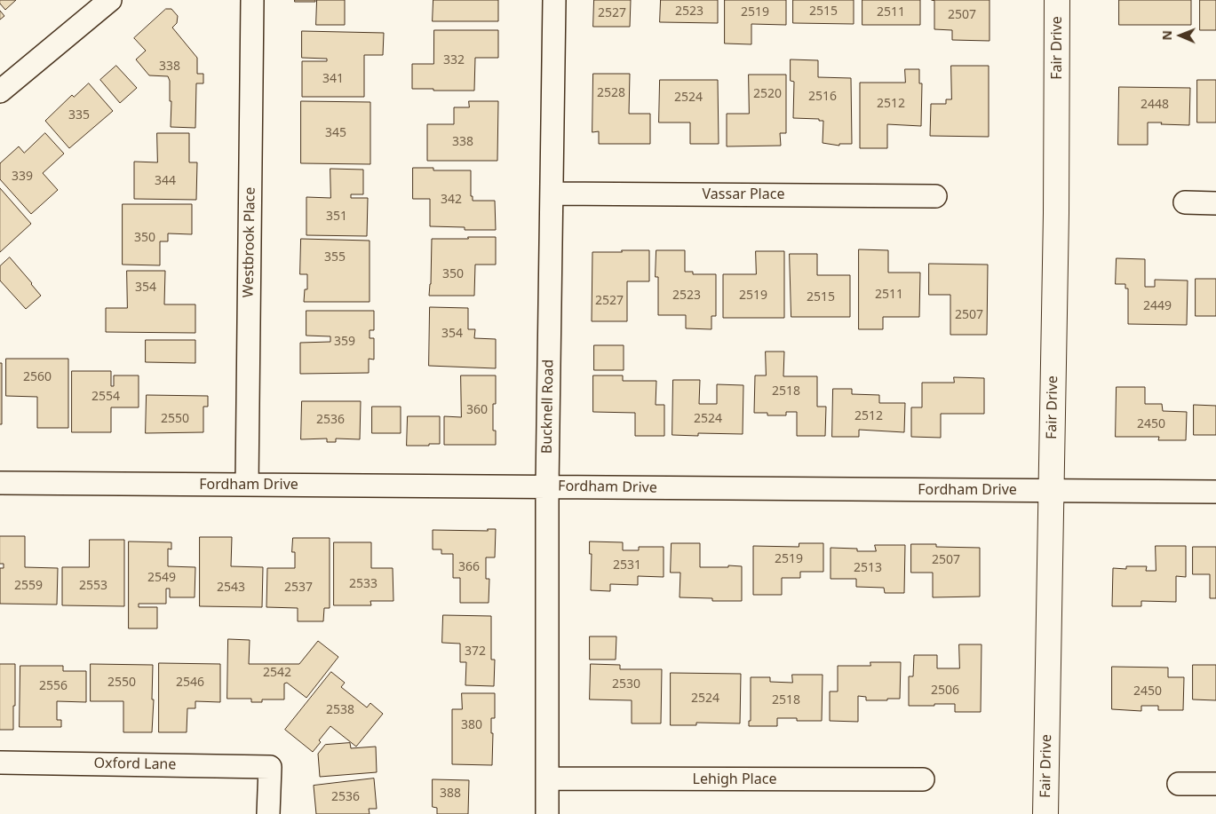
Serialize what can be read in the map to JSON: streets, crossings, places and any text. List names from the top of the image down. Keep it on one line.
{"streets":{"main road":["Fair Drive"],"street":["Vassar Place","Westbrook Place","Bucknell Road","Fordham Drive","Oxford Lane","Lehigh Place"]},"crossings":[["Fair Drive","Fordham Drive"],["Vassar Place","Bucknell Road"],["Westbrook Place","Fordham Drive"],["Bucknell Road","Fordham Drive"],["Bucknell Road","Lehigh Place"]],"house_numbers":["2523","2515","2519","2511","2527","2507","332","338","341","2528","2520","2516","2524","2512","2448","335","345","338","339","344","342","351","350","355","350","354","2511","2523","2519","2515","2527","2449","2507","354","359","2560","2518","2554","360","2512","2550","2524","2536","2450","2519","2507","2531","366","2513","2549","2533","2559","2553","2543","2537","372","2542","2550","2546","2530","2556","2506","2450","2524","2518","2538","380","388","2536"],"north":"left"}
